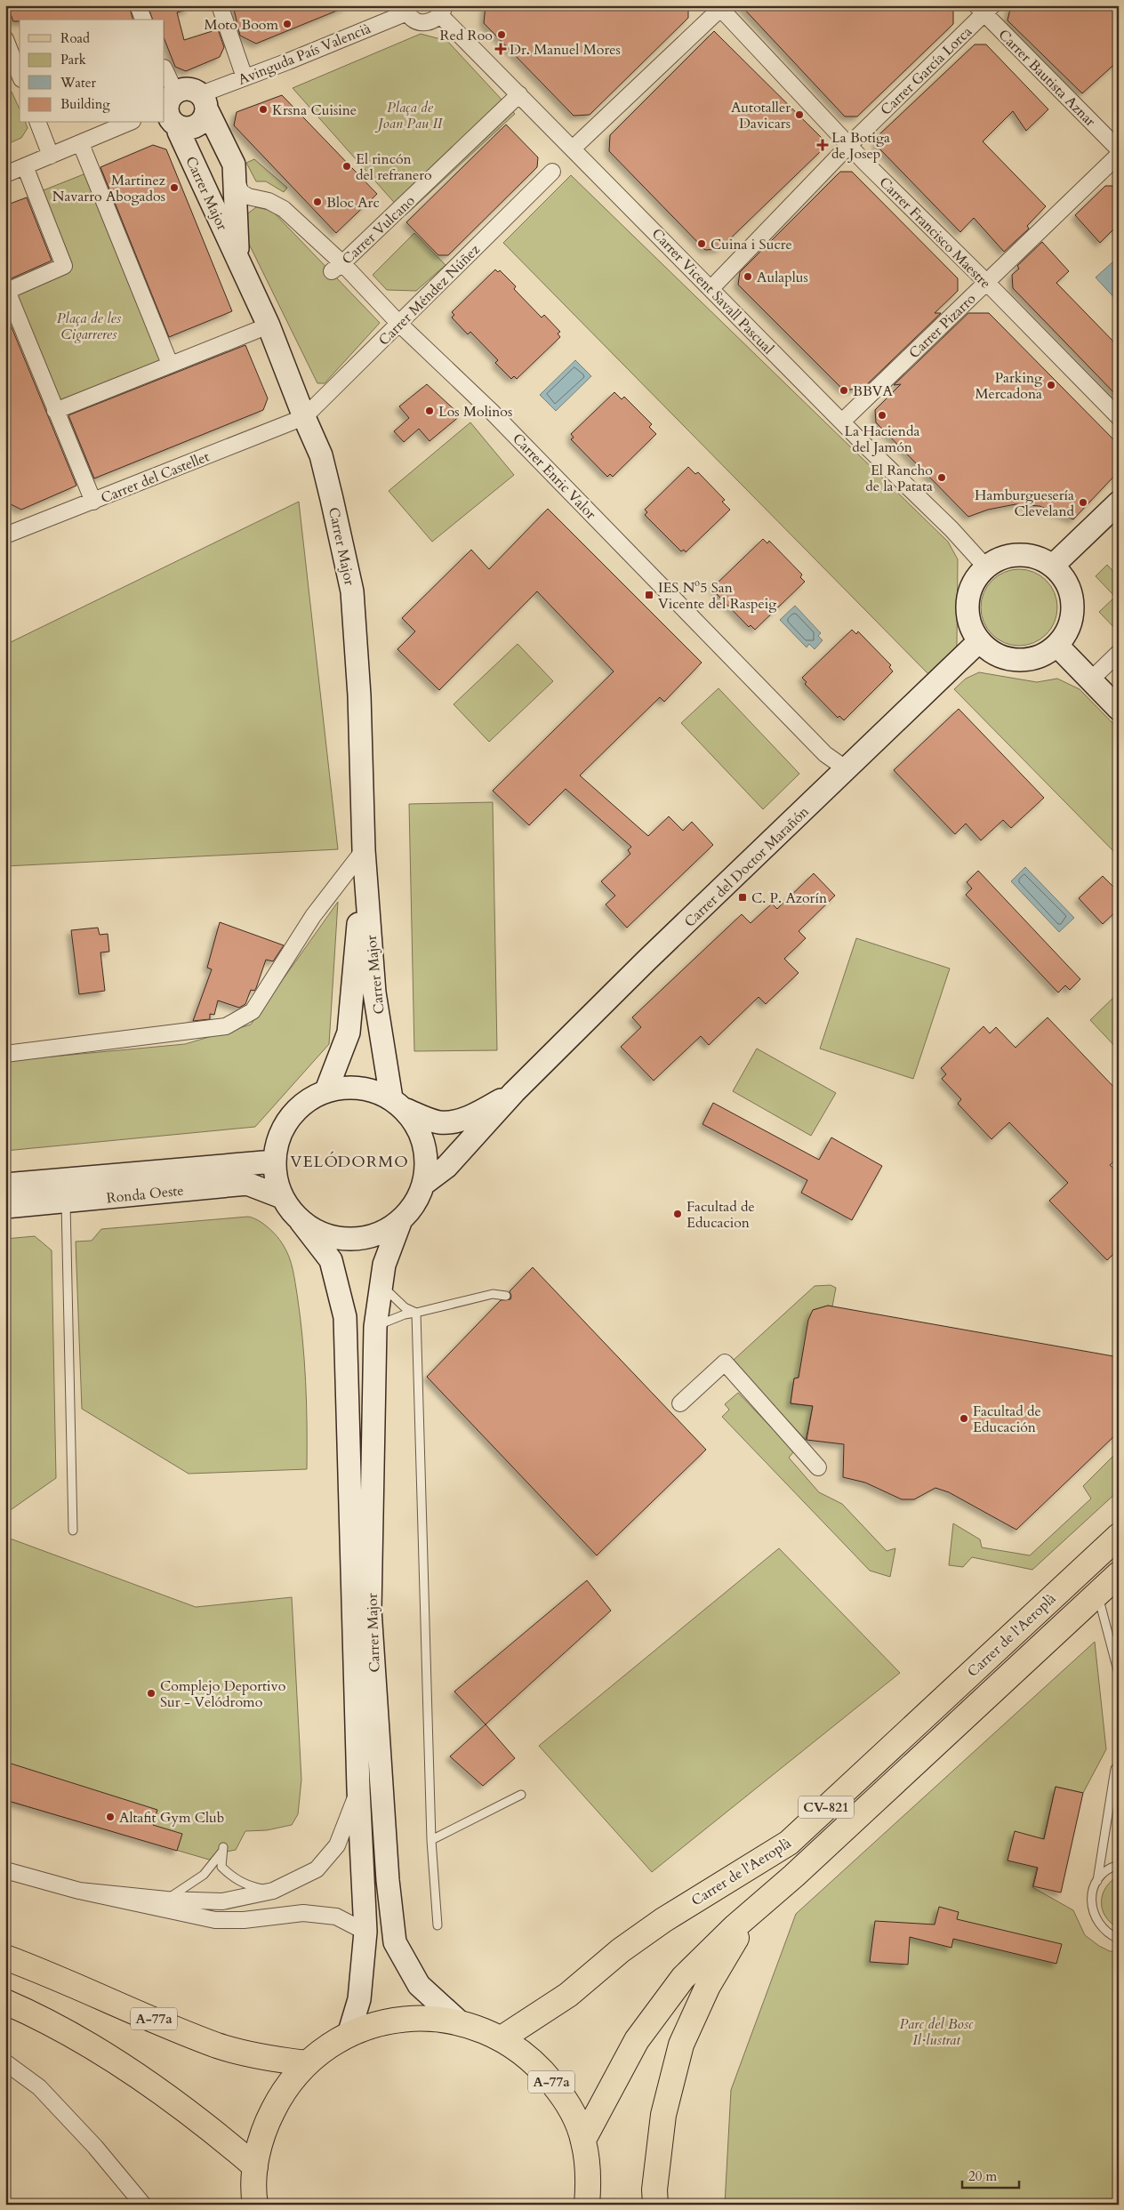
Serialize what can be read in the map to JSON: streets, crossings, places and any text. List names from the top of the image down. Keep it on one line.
{"streets":{"main road":["Carrer de l'Aeroplà","CV-821","A-77a"],"street":["Avinguda País Valencià","Carrer García Lorca","Carrer Bautista Aznar","Carrer Major","Carrer Vulcano","Carrer Francisco Maestre","Carrer Vicent Savall Pascual","Carrer Méndez Núñez","Carrer Pizarro","Carrer Enric Valor","Carrer del Castellet","Carrer del Doctor Marañón","Ronda Oeste"]},"crossings":[["Avinguda País Valencià","Carrer Major"],["Carrer García Lorca","Carrer Bautista Aznar"],["Carrer García Lorca","Carrer Francisco Maestre"],["Carrer García Lorca","Carrer Vicent Savall Pascual"],["Carrer Major","Carrer Méndez Núñez"],["Carrer Major","Carrer Enric Valor"],["Carrer Major","Carrer del Castellet"],["Carrer Major","Ronda Oeste"],["Carrer Major","A-77a"],["Carrer Vulcano","Carrer Vicent Savall Pascual"],["Carrer Vulcano","Carrer Enric Valor"],["Carrer Francisco Maestre","Carrer Pizarro"],["Carrer Vicent Savall Pascual","Carrer Pizarro"],["Carrer Vicent Savall Pascual","Carrer del Doctor Marañón"],["Carrer Méndez Núñez","Carrer Enric Valor"],["Carrer Méndez Núñez","Carrer del Castellet"],["Carrer Enric Valor","Carrer del Doctor Marañón"],["Carrer de l'Aeroplà","A-77a"]],"districts":["VELÓDORMO"],"parks":["Plaça de Joan Pau II","Plaça de les Cigarreres","Parc del Bosc Il·lustrat"],"places":{"other":["Moto Boom","Red Roo","Krsna Cuisine","Autotaller Davicars","El rincón del refranero","Martinez Navarro Abogados","Bloc Arc","Cuina i Sucre","Aulaplus","Parking Mercadona","BBVA","Los Molinos","La Hacienda del Jamón","El Rancho de la Patata","Hamburguesería Cleveland","Facultad de Educacion","Facultad de Educación","Complejo Deportivo Sur - Velódromo","Altafit Gym Club"],"health":["Dr. Manuel Mores","La Botiga de Josep"],"transit":["IES Nº5 San Vicente del Raspeig","C. P. Azorín"]},"legend":["Road","Park","Water","Building"],"scale_bar":"20 m"}
